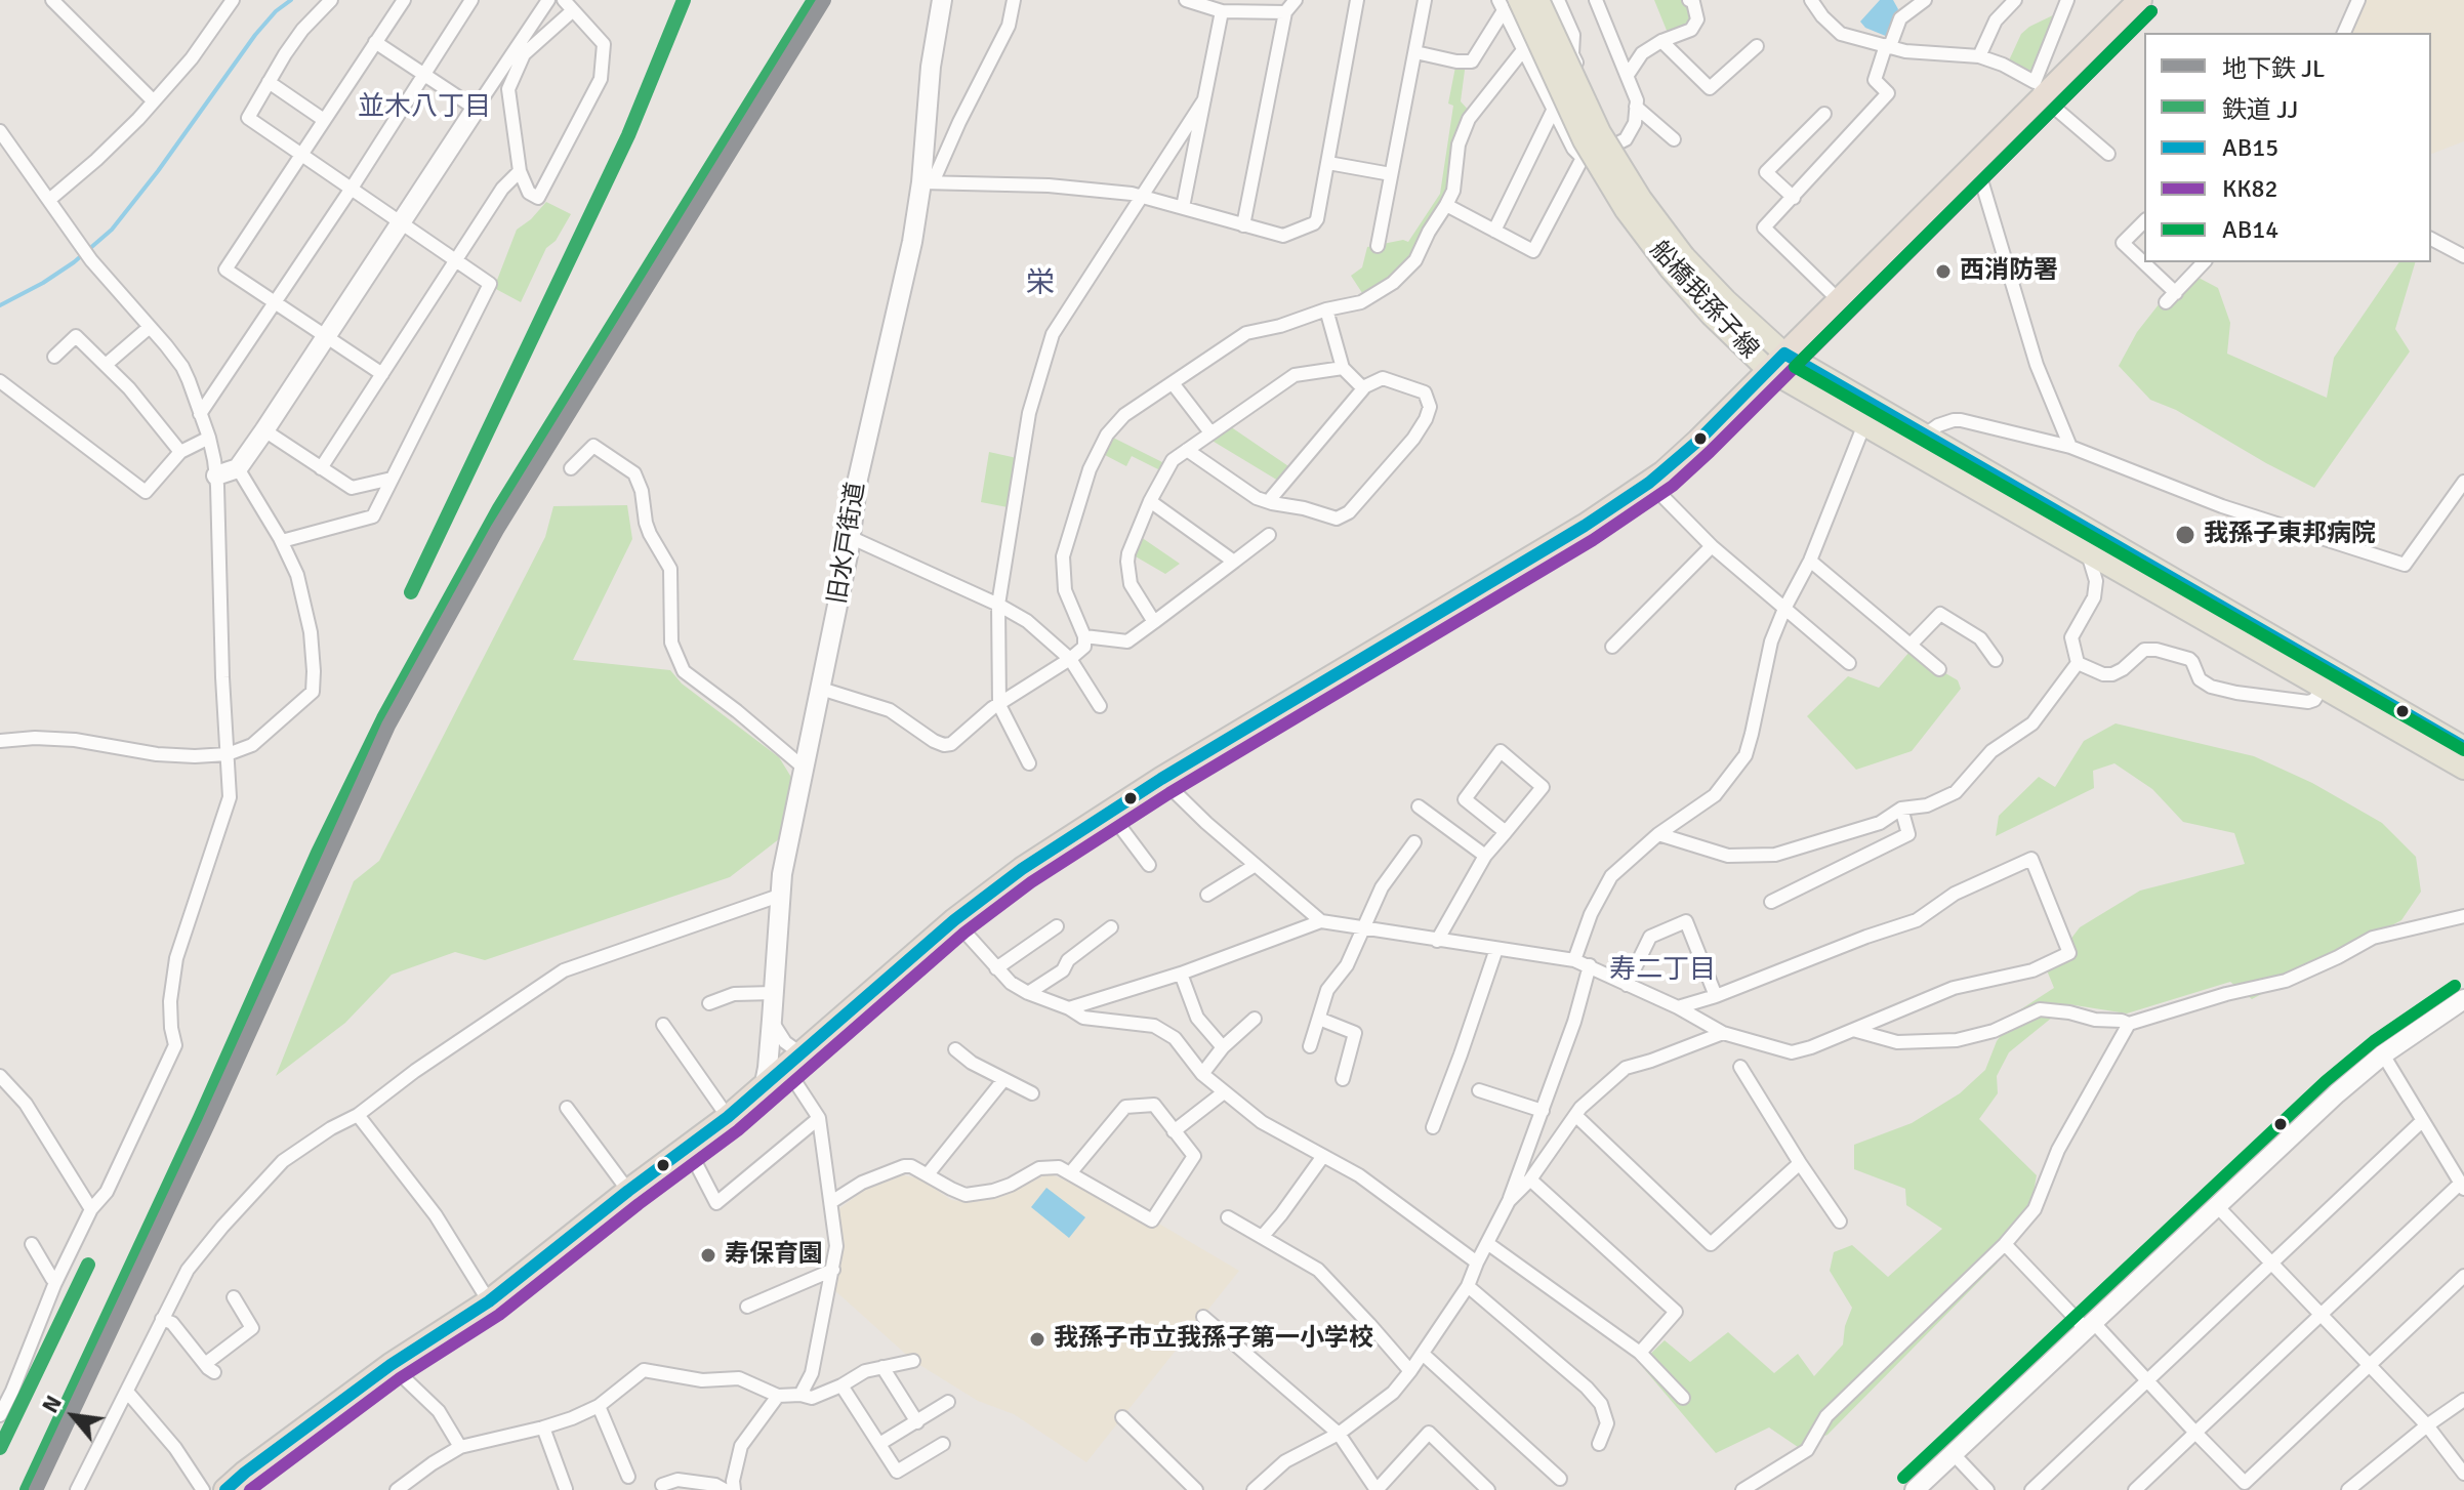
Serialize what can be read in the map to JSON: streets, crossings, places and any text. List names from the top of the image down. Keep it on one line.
{"streets":{"main road":["船橋我孫子線"],"street":["旧水戸街道"]},"districts":["並木八丁目","栄","寿二丁目"],"places":["西消防署","我孫子東邦病院","寿保育園","我孫子市立我孫子第一小学校"],"lines":["metro line JL","rail line JJ","transit line KK82","transit line AB14","transit line AB15"],"legend":["地下鉄 JL","鉄道 JJ","AB15","KK82","AB14"],"north":"top left"}
